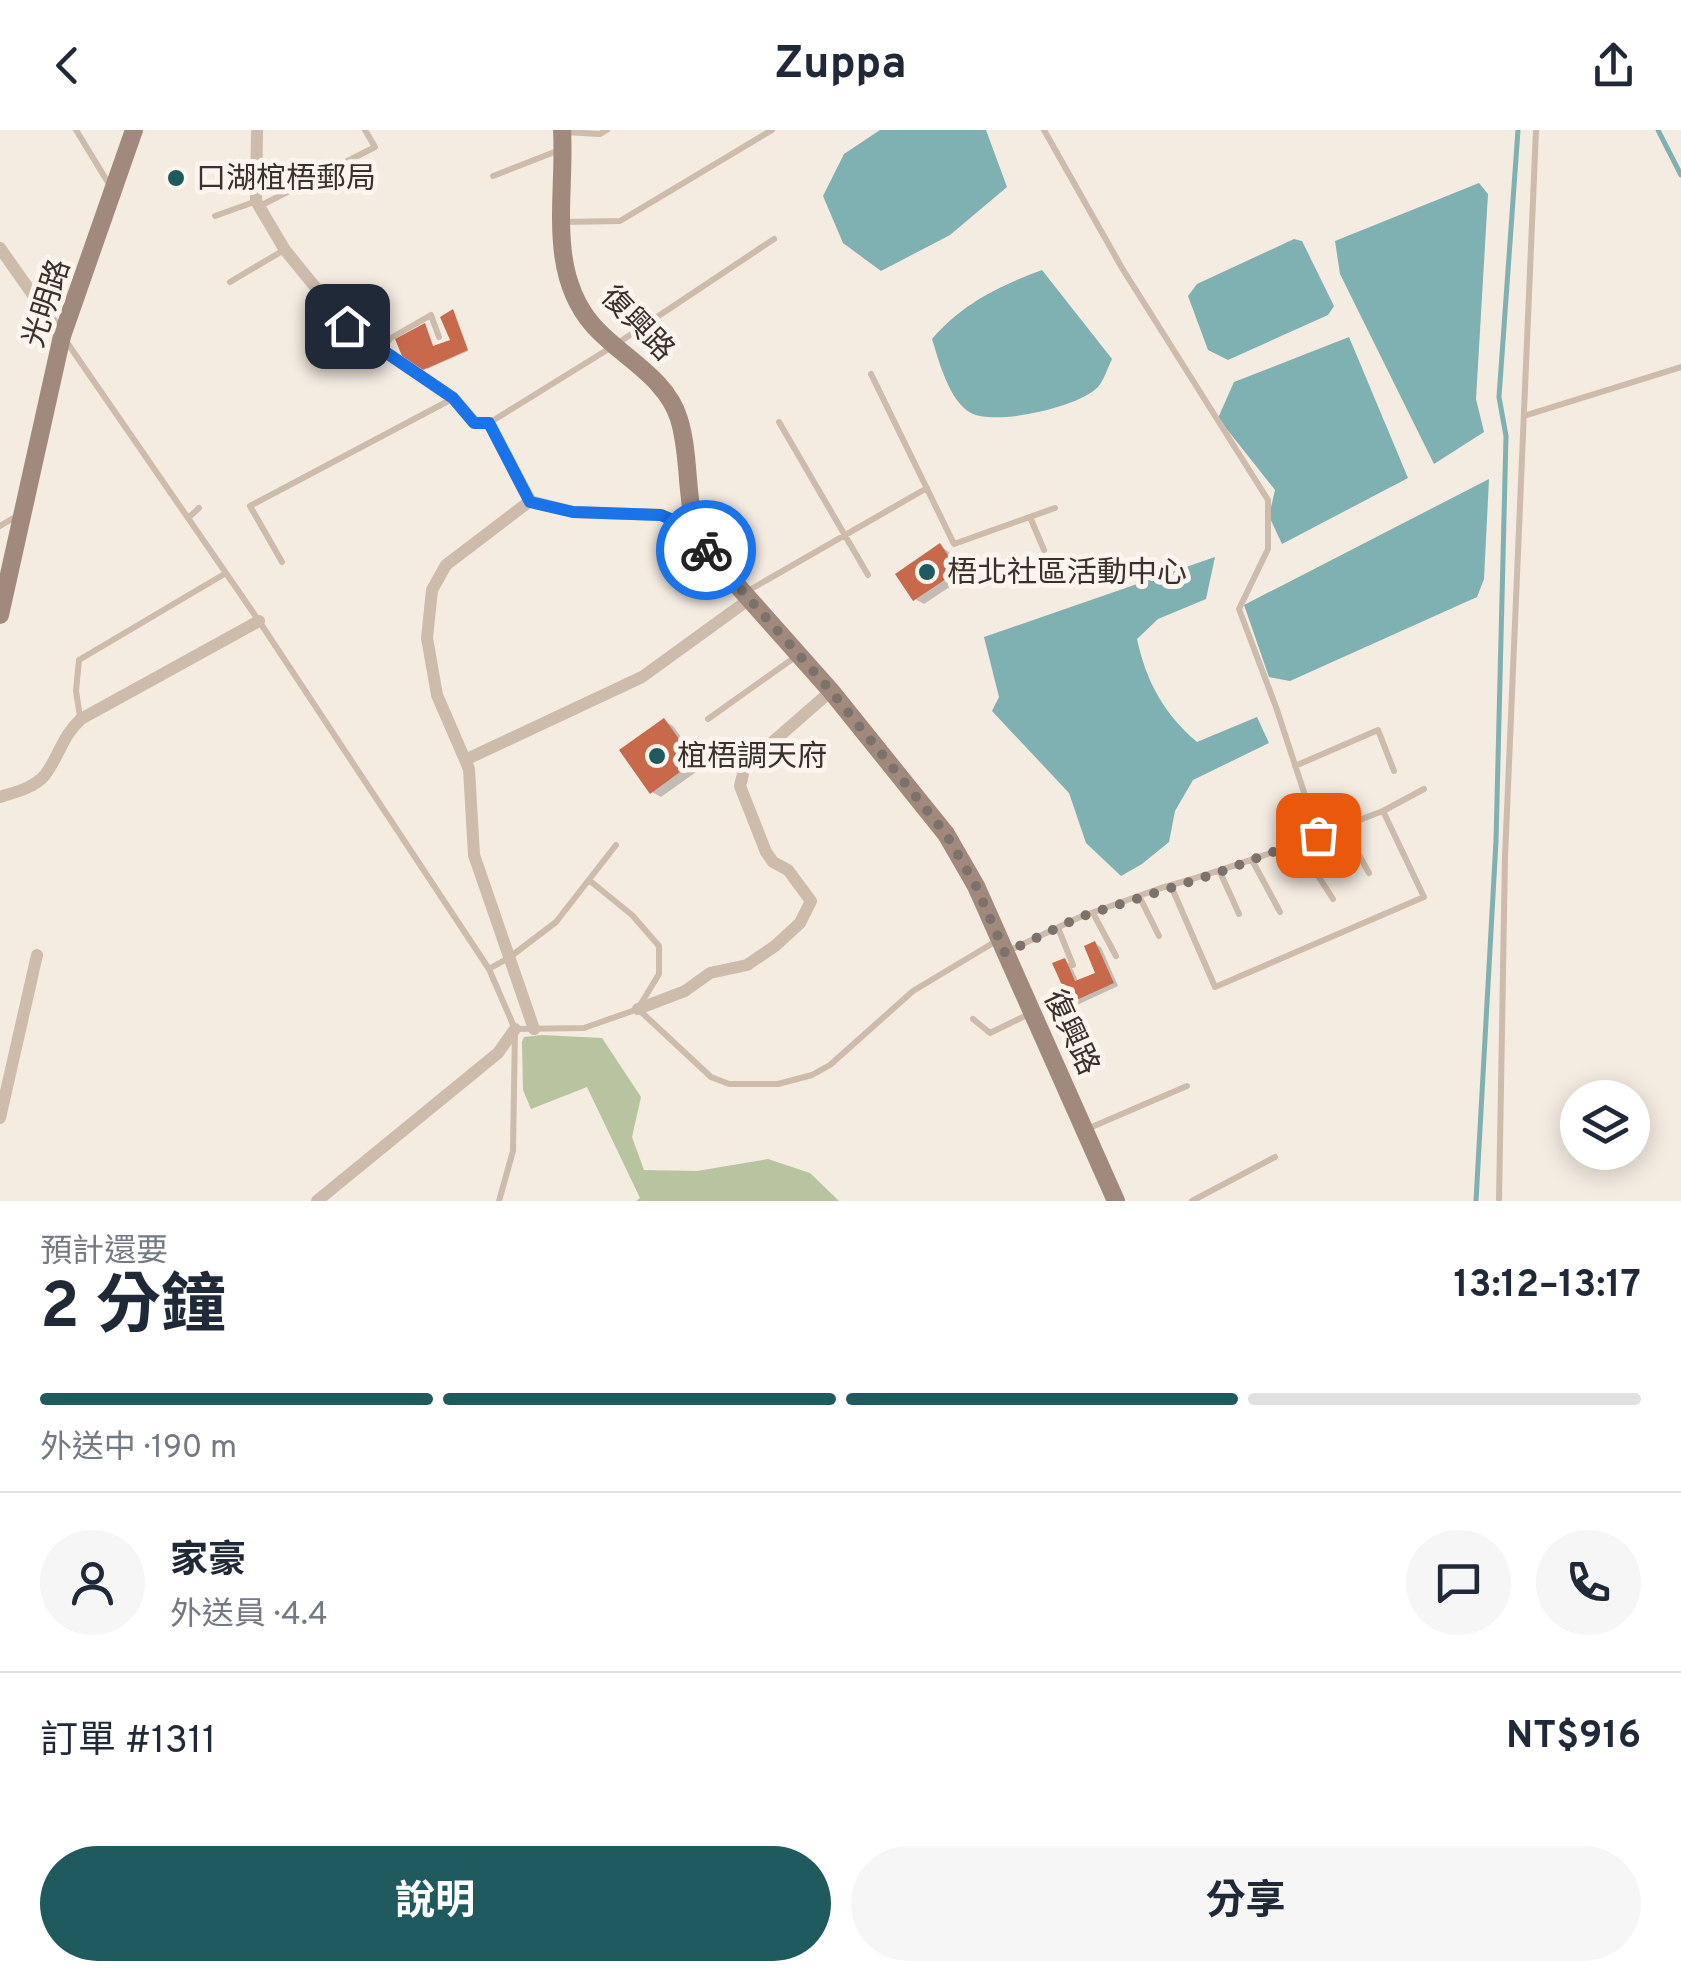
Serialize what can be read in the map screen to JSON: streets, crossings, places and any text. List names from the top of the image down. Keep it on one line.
{"streets":{"street":["光明路","復興路"]},"places":["口湖椬梧郵局","梧北社區活動中心","椬梧調天府"],"page":{"header":"Zuppa","heading":["2 分鐘","預計還要","13:12–13:17"],"panel":["家豪","外送員 · 4.4","訂單 #1311","NT$916"],"bar":"外送中 · 190 m","buttons":["說明","分享"]}}
